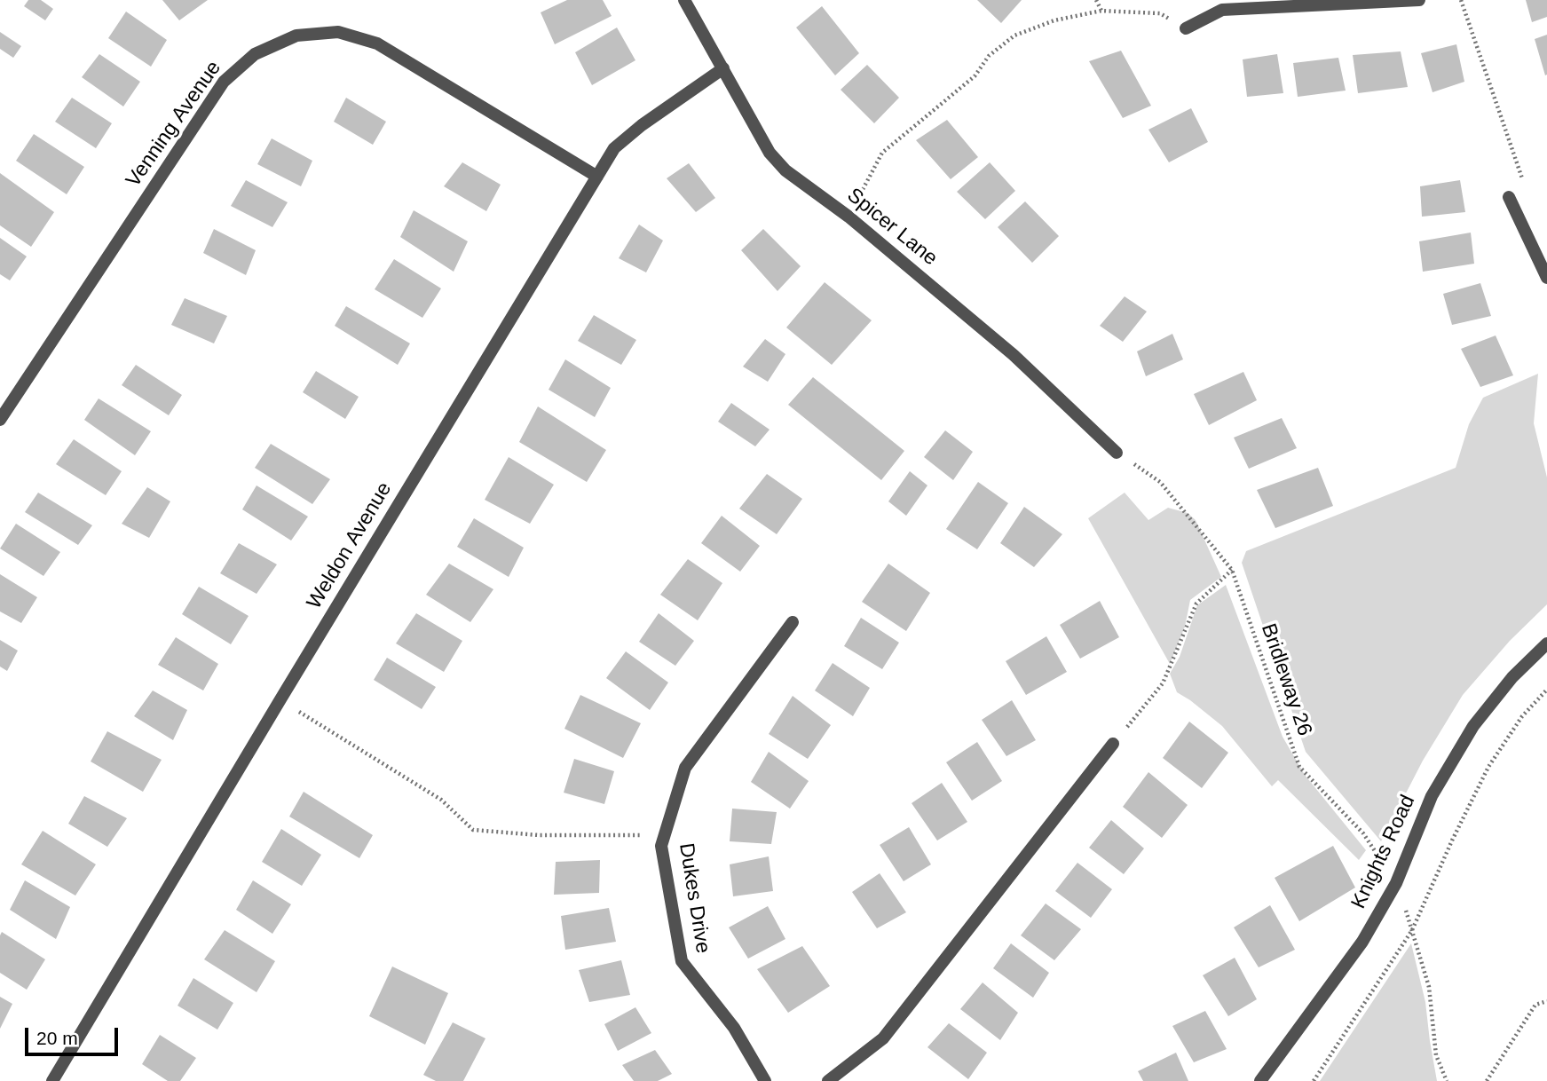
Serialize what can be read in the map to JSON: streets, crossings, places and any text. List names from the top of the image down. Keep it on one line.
{"streets":{"street":["Venning Avenue","Spicer Lane","Weldon Avenue","Knights Road","Dukes Drive"],"path":["Bridleway 26"]},"crossings":[["Venning Avenue","Weldon Avenue"],["Spicer Lane","Weldon Avenue"],["Spicer Lane","Bridleway 26"],["Bridleway 26","Knights Road"]],"scale_bar":"20 m"}
